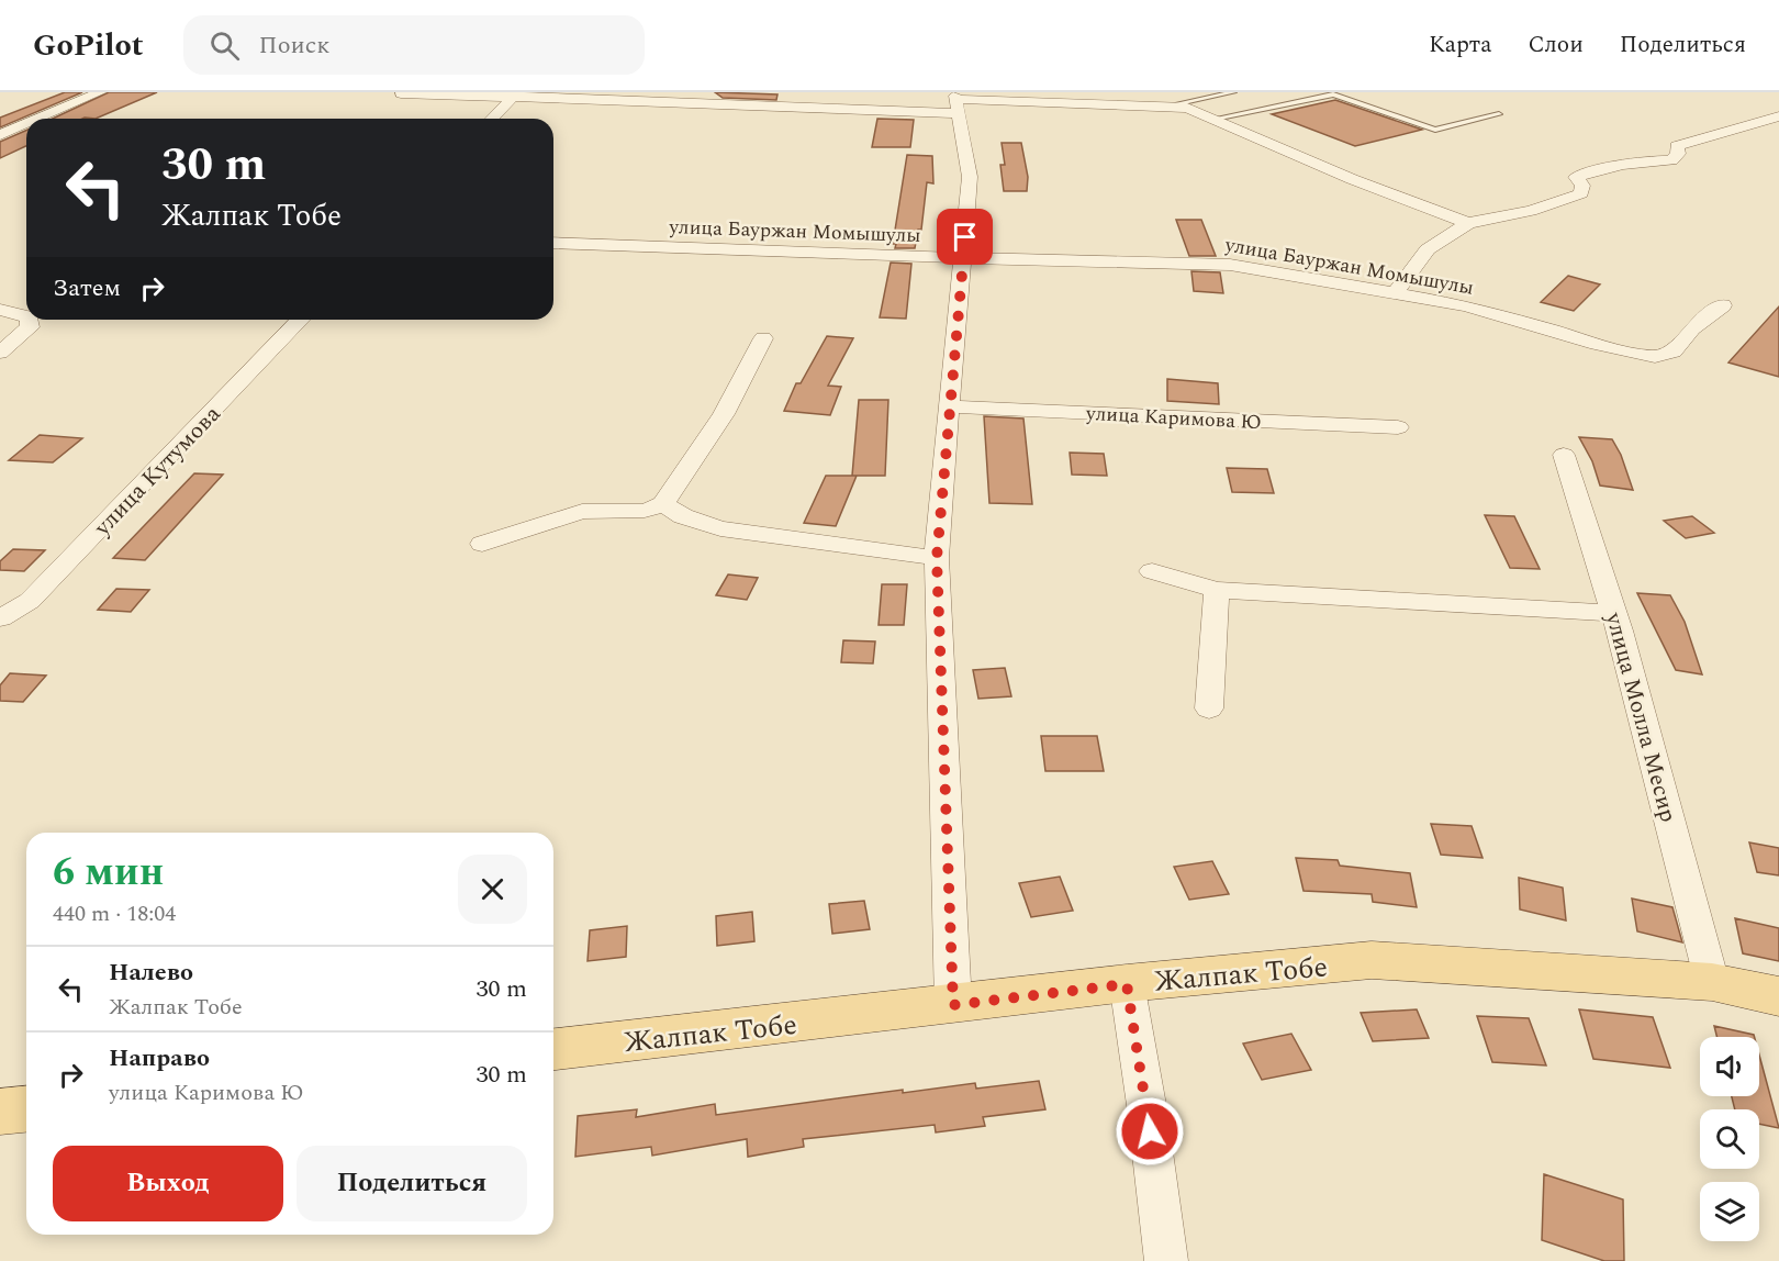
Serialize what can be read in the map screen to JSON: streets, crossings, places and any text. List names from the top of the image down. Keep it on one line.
{"streets":{"main road":["Жалпак Тобе"],"street":["улица Бауржан Момышулы","улица Каримова Ю","улица Кутумова","улица Молла Месир"]},"crossings":[["улица Молла Месир","Жалпак Тобе"]],"page":{"header":"GoPilot","search":"Поиск","nav":["Карта","Слои","Поделиться"],"turn":["30 m","Жалпак Тобе"],"then":"Затем","heading":["6 мин","440 m · 18:04"],"list":[{"name":"Налево","note":"Жалпак Тобе","value":"30 m"},{"name":"Направо","note":"улица Каримова Ю","value":"30 m"}],"buttons":["Выход","Поделиться"]}}
